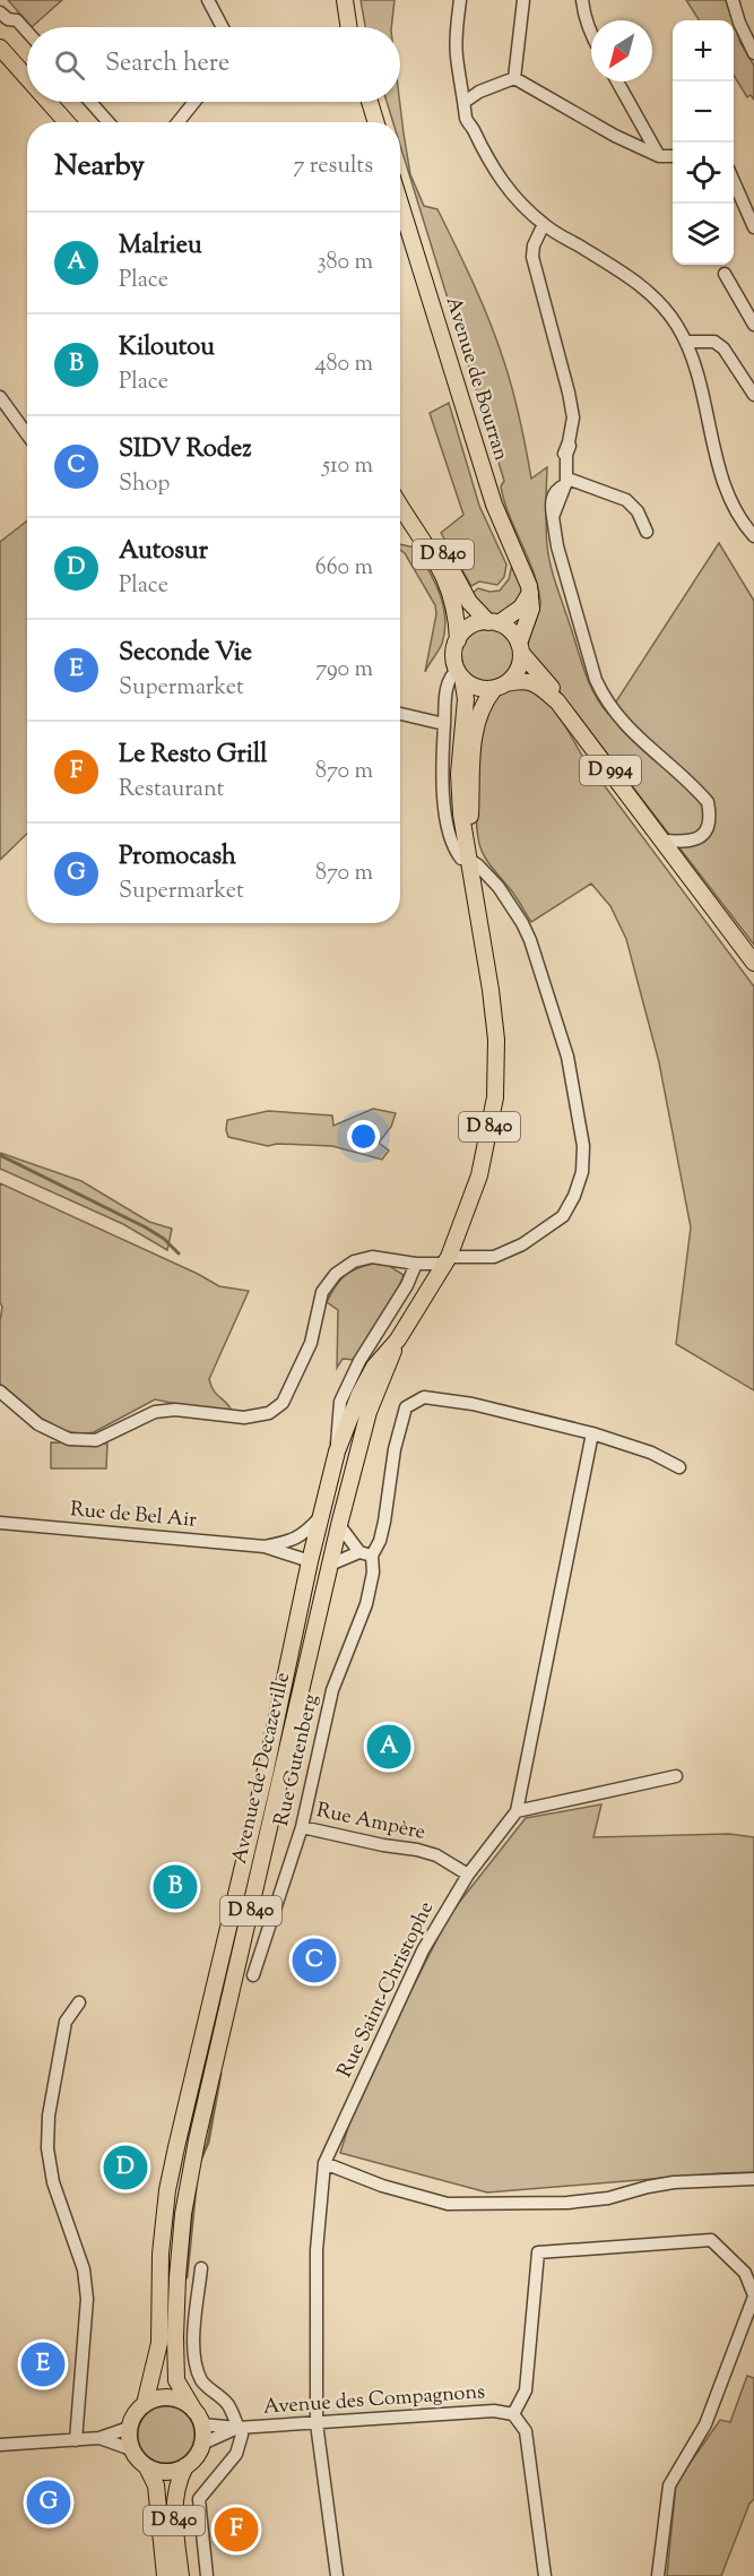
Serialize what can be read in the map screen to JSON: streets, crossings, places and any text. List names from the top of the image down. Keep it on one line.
{"streets":{"main road":["Avenue de Bourran","D 840","D 994","Avenue de Decazeville"],"street":["Rue de Bel Air","Rue Gutenberg","Rue Ampère","Rue Saint-Christophe","Avenue des Compagnons"]},"crossings":[["D 840","D 994"],["D 840","Avenue de Decazeville"],["D 840","Avenue des Compagnons"],["D 994","Avenue de Decazeville"],["Rue de Bel Air","Avenue de Decazeville"],["Rue Gutenberg","Rue Ampère"],["Rue Gutenberg","Rue Saint-Christophe"],["Avenue de Decazeville","Avenue des Compagnons"],["Rue Ampère","Rue Saint-Christophe"],["Rue Saint-Christophe","Avenue des Compagnons"]],"north":"bottom left","page":{"map_buttons":["+","−"],"search":"Search here","heading":["Nearby","7 results"],"list":[{"mark":"A","name":"Malrieu","note":"Place","value":"380 m"},{"mark":"B","name":"Kiloutou","note":"Place","value":"480 m"},{"mark":"C","name":"SIDV Rodez","note":"Shop","value":"510 m"},{"mark":"D","name":"Autosur","note":"Place","value":"660 m"},{"mark":"E","name":"Seconde Vie","note":"Supermarket","value":"790 m"},{"mark":"F","name":"Le Resto Grill","note":"Restaurant","value":"870 m"},{"mark":"G","name":"Promocash","note":"Supermarket","value":"870 m"}],"pins":["A","B","C","D","E","G","F"]}}
